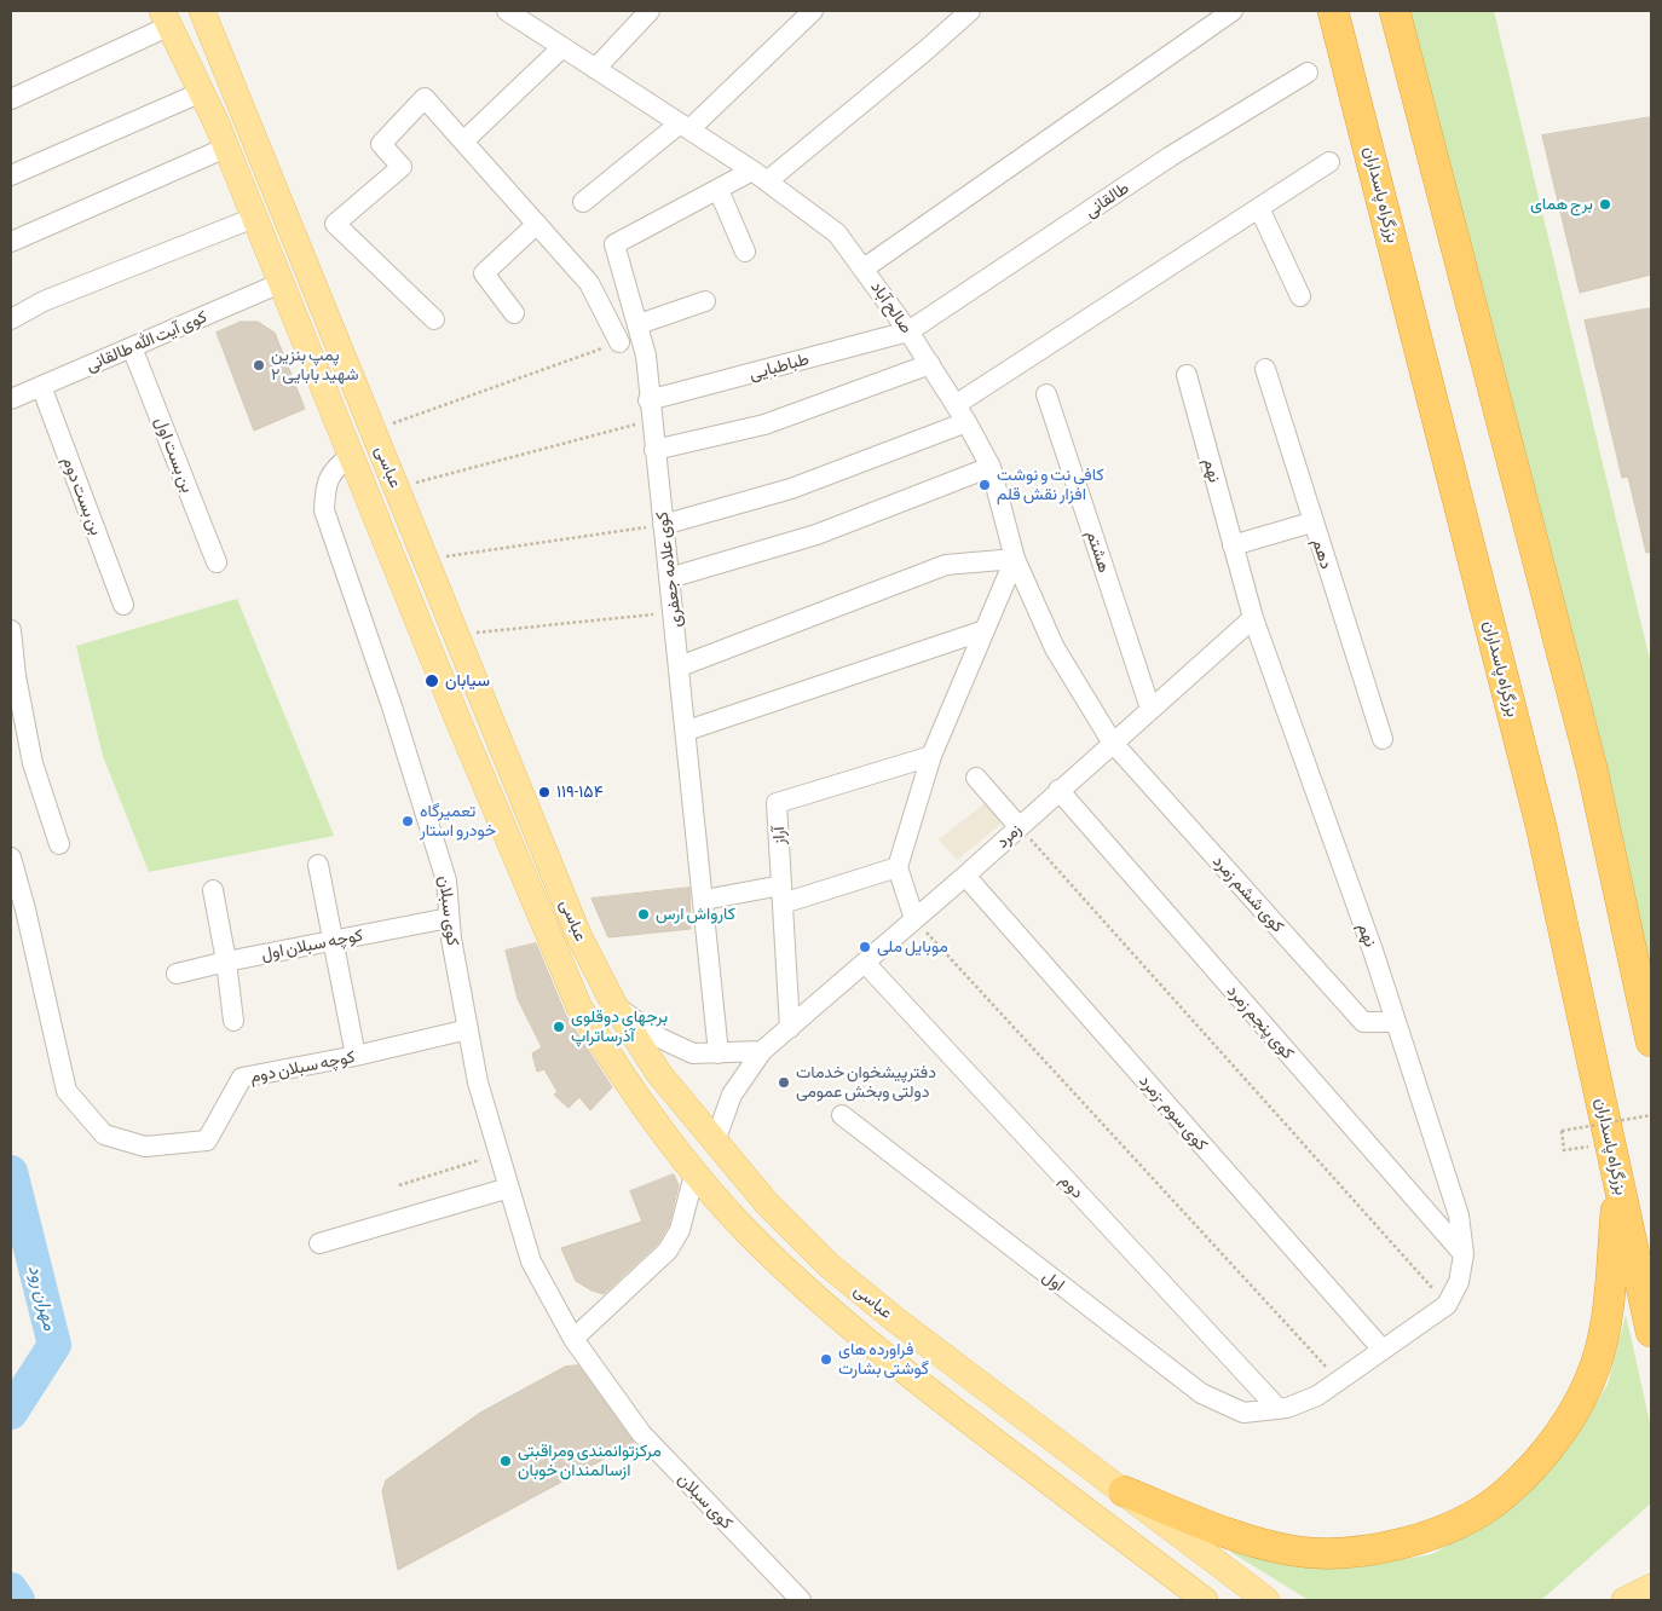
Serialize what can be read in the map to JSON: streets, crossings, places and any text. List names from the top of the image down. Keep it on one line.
{"streets":{"highway":["بزرگراه پاسداران"],"main road":["عباسى"],"street":["طالقانی","صالح آباد","کوی آیت الله طالقانی","طباطبایی","بن بست اول","نهم","بن بست دوم","هشتم","دهم","کوی علامه جعفری","آراز","زمرد","کوی ششم زمرد","کوی سبلان","کوچه سبلان اول","کوی پنجم زمرد","کوچه سبلان دوم","کوی سوم -زمرد","دوم","اول"]},"crossings":[["طالقانی","صالح آباد"],["طالقانی","طباطبایی"],["صالح آباد","طباطبایی"],["صالح آباد","کوی علامه جعفری"],["صالح آباد","زمرد"],["صالح آباد","کوی ششم زمرد"],["کوی آیت الله طالقانی","بن بست اول"],["کوی آیت الله طالقانی","عباسى"],["کوی آیت الله طالقانی","بن بست دوم"],["طباطبایی","کوی علامه جعفری"],["عباسى","زمرد"],["عباسى","کوی سبلان"],["نهم","زمرد"],["نهم","کوی ششم زمرد"],["نهم","کوی پنجم زمرد"],["نهم","کوی سوم -زمرد"],["نهم","دوم"],["نهم","اول"],["هشتم","زمرد"],["آراز","زمرد"],["زمرد","کوی ششم زمرد"],["زمرد","کوی پنجم زمرد"],["زمرد","کوی سوم -زمرد"],["زمرد","دوم"],["کوی سبلان","کوچه سبلان اول"],["کوی سبلان","کوچه سبلان دوم"],["دوم","اول"]],"water":["مهران رود"],"places":["برج همای","پمپ بنزین شهید بابایی ۲","کافی نت و نوشت افزار نقش قلم","سیابان","۱۱۹-۱۵۴","تعمیرگاه خودرو استار","کارواش ارس","موبایل ملی","برجهای دوقلوی آذرساتراپ","دفترپیشخوان خدمات دولتی وبخش عمومی","فراورده های گوشتی بشارت","مرکزتوانمندی ومراقبتی ازسالمندان خوبان"]}
